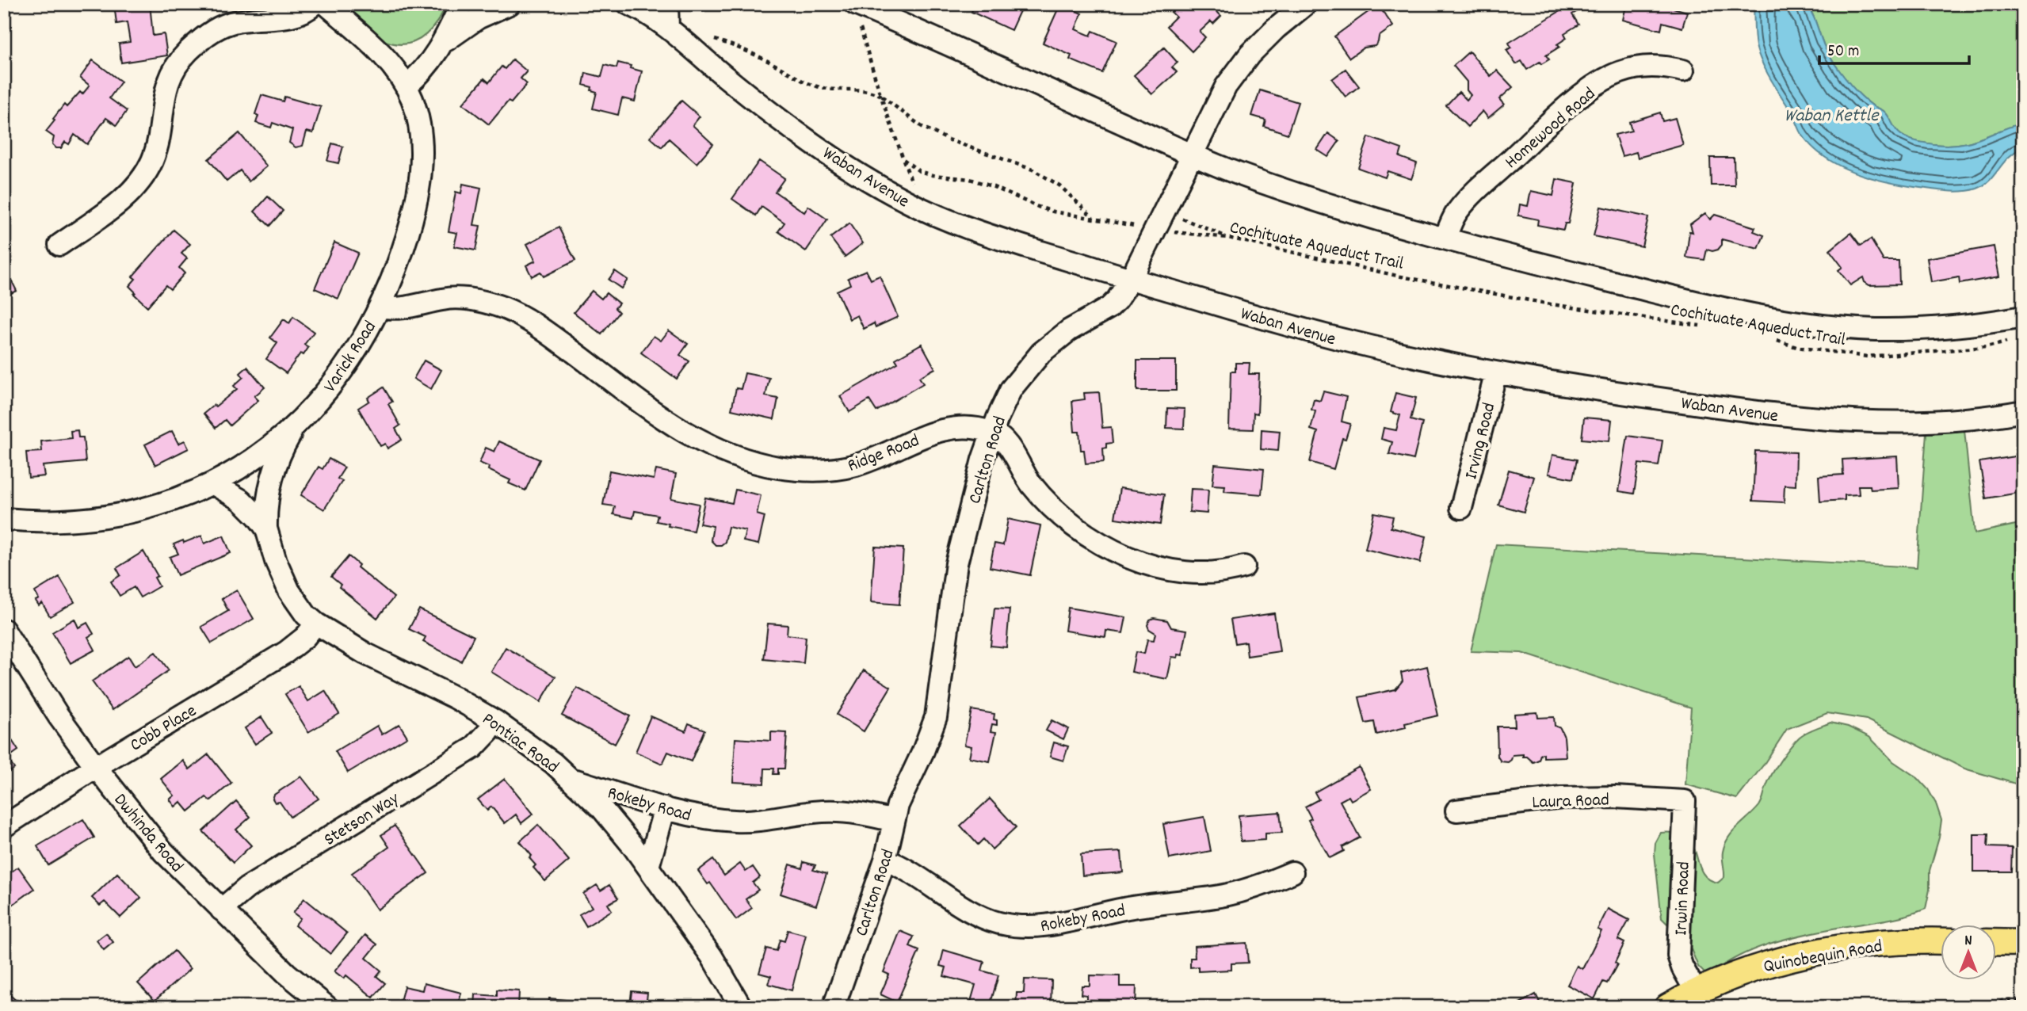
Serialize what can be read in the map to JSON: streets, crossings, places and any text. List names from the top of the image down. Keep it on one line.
{"streets":{"main road":["Quinobequin Road"],"street":["Homewood Road","Waban Avenue","Varick Road","Irving Road","Ridge Road","Carlton Road","Cobb Place","Pontiac Road","Laura Road","Rokeby Road","Stetson Way","Dwhinda Road","Irwin Road"],"path":["Cochituate Aqueduct Trail"]},"crossings":[["Waban Avenue","Irving Road"],["Waban Avenue","Carlton Road"],["Cochituate Aqueduct Trail","Carlton Road"],["Varick Road","Ridge Road"],["Varick Road","Pontiac Road"],["Ridge Road","Carlton Road"],["Carlton Road","Rokeby Road"],["Cobb Place","Pontiac Road"],["Cobb Place","Dwhinda Road"],["Pontiac Road","Rokeby Road"],["Pontiac Road","Stetson Way"],["Laura Road","Irwin Road"],["Stetson Way","Dwhinda Road"],["Irwin Road","Quinobequin Road"]],"water":["Waban Kettle"],"scale_bar":"50 m","north":"top"}
